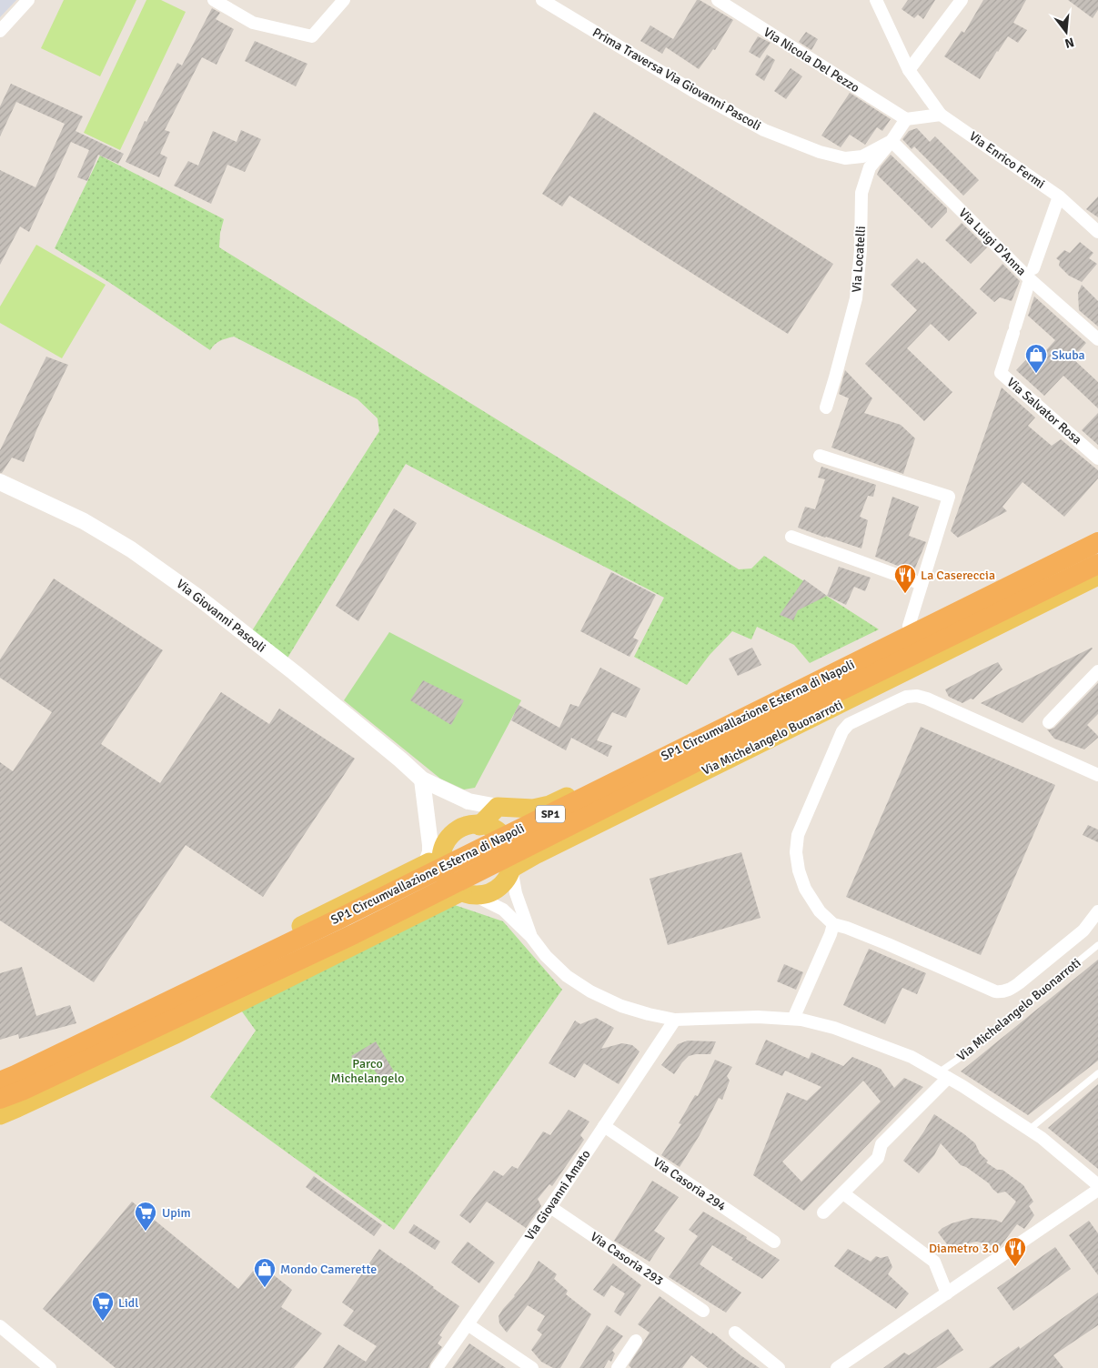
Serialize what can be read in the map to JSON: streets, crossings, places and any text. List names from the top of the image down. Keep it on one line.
{"streets":{"highway":["SP1 Circumvallazione Esterna di Napoli","SP1"],"main road":["Via Michelangelo Buonarroti"],"street":["Via Nicola Del Pezzo","Prima Traversa Via Giovanni Pascoli","Via Enrico Fermi","Via Luigi D'Anna","Via Locatelli","Via Salvator Rosa","Via Giovanni Pascoli","Via Casoria 294","Via Giovanni Amato","Via Casoria 293"]},"crossings":[["Via Nicola Del Pezzo","Via Locatelli"],["Prima Traversa Via Giovanni Pascoli","Via Luigi D'Anna"],["Prima Traversa Via Giovanni Pascoli","Via Locatelli"],["Via Enrico Fermi","Via Salvator Rosa"],["Via Luigi D'Anna","Via Locatelli"],["Via Luigi D'Anna","Via Salvator Rosa"],["SP1 Circumvallazione Esterna di Napoli","Via Michelangelo Buonarroti"],["Via Casoria 294","Via Giovanni Amato"],["Via Giovanni Amato","Via Casoria 293"]],"parks":["Parco Michelangelo"],"places":{"shop":["Skuba","Mondo Camerette"],"restaurant":["La Casereccia","Diametro 3.0"],"supermarket":["Upim","Lidl"]},"north":"bottom"}
